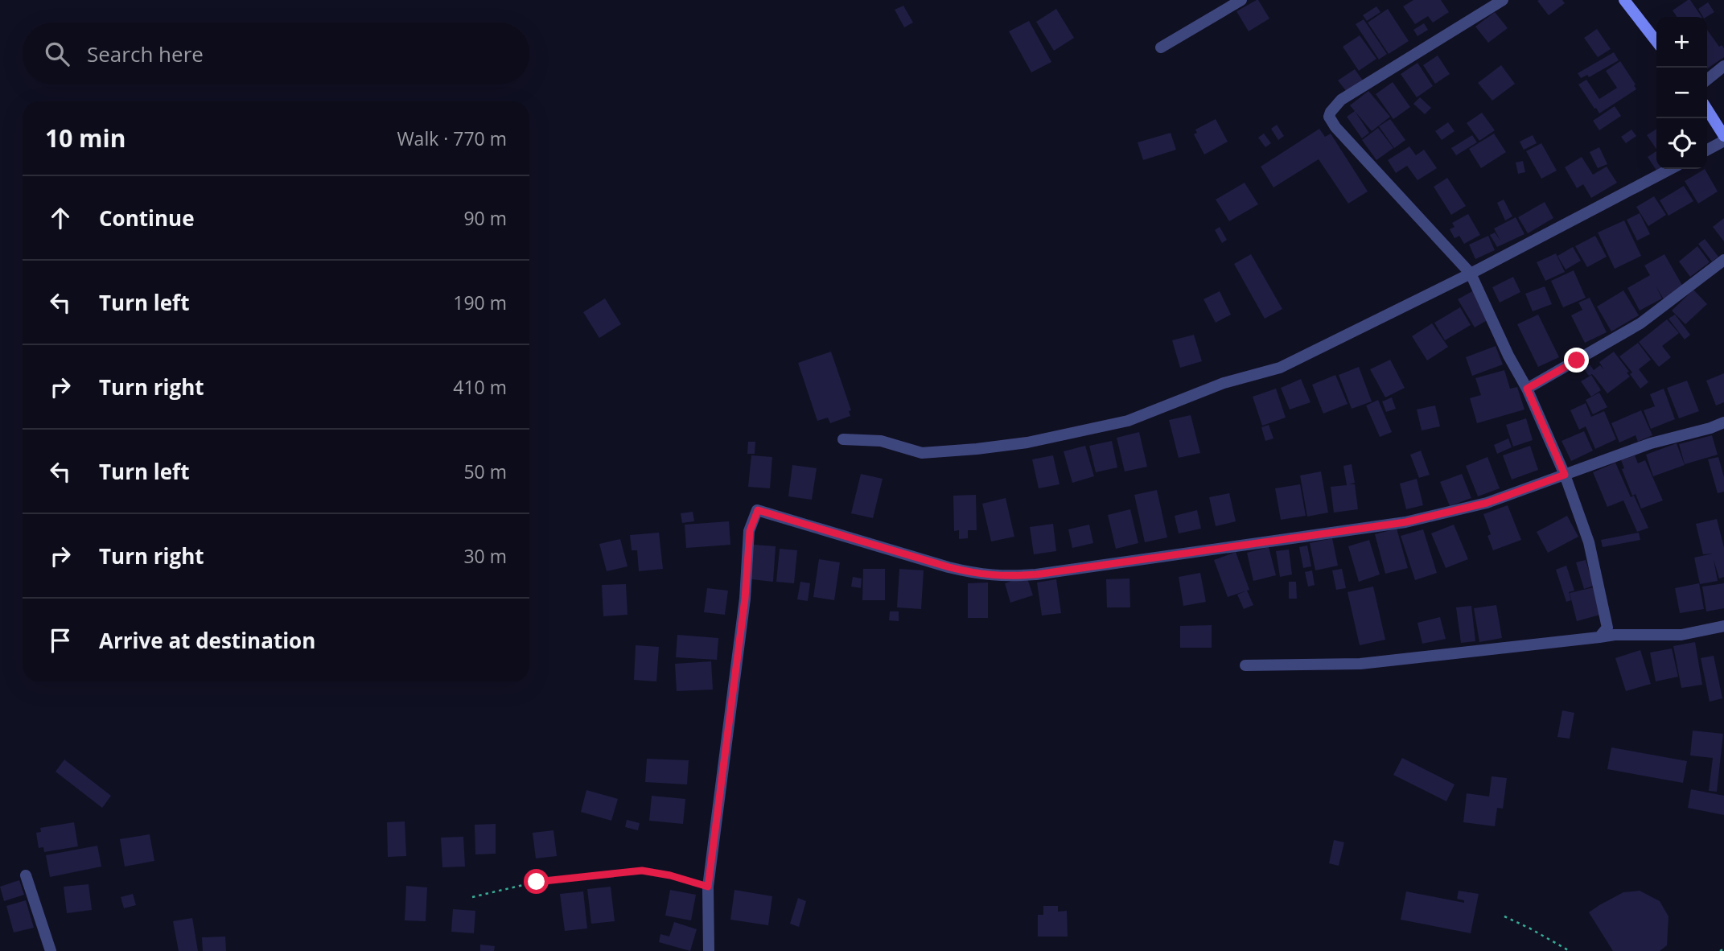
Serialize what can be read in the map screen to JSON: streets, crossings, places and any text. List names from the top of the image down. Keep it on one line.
{"page":{"map_buttons":["+","−"],"search":"Search here","heading":["10 min","Walk · 770 m"],"list":[["Continue","90 m"],["Turn left","190 m"],["Turn right","410 m"],["Turn left","50 m"],["Turn right","30 m"],"Arrive at destination"]}}
